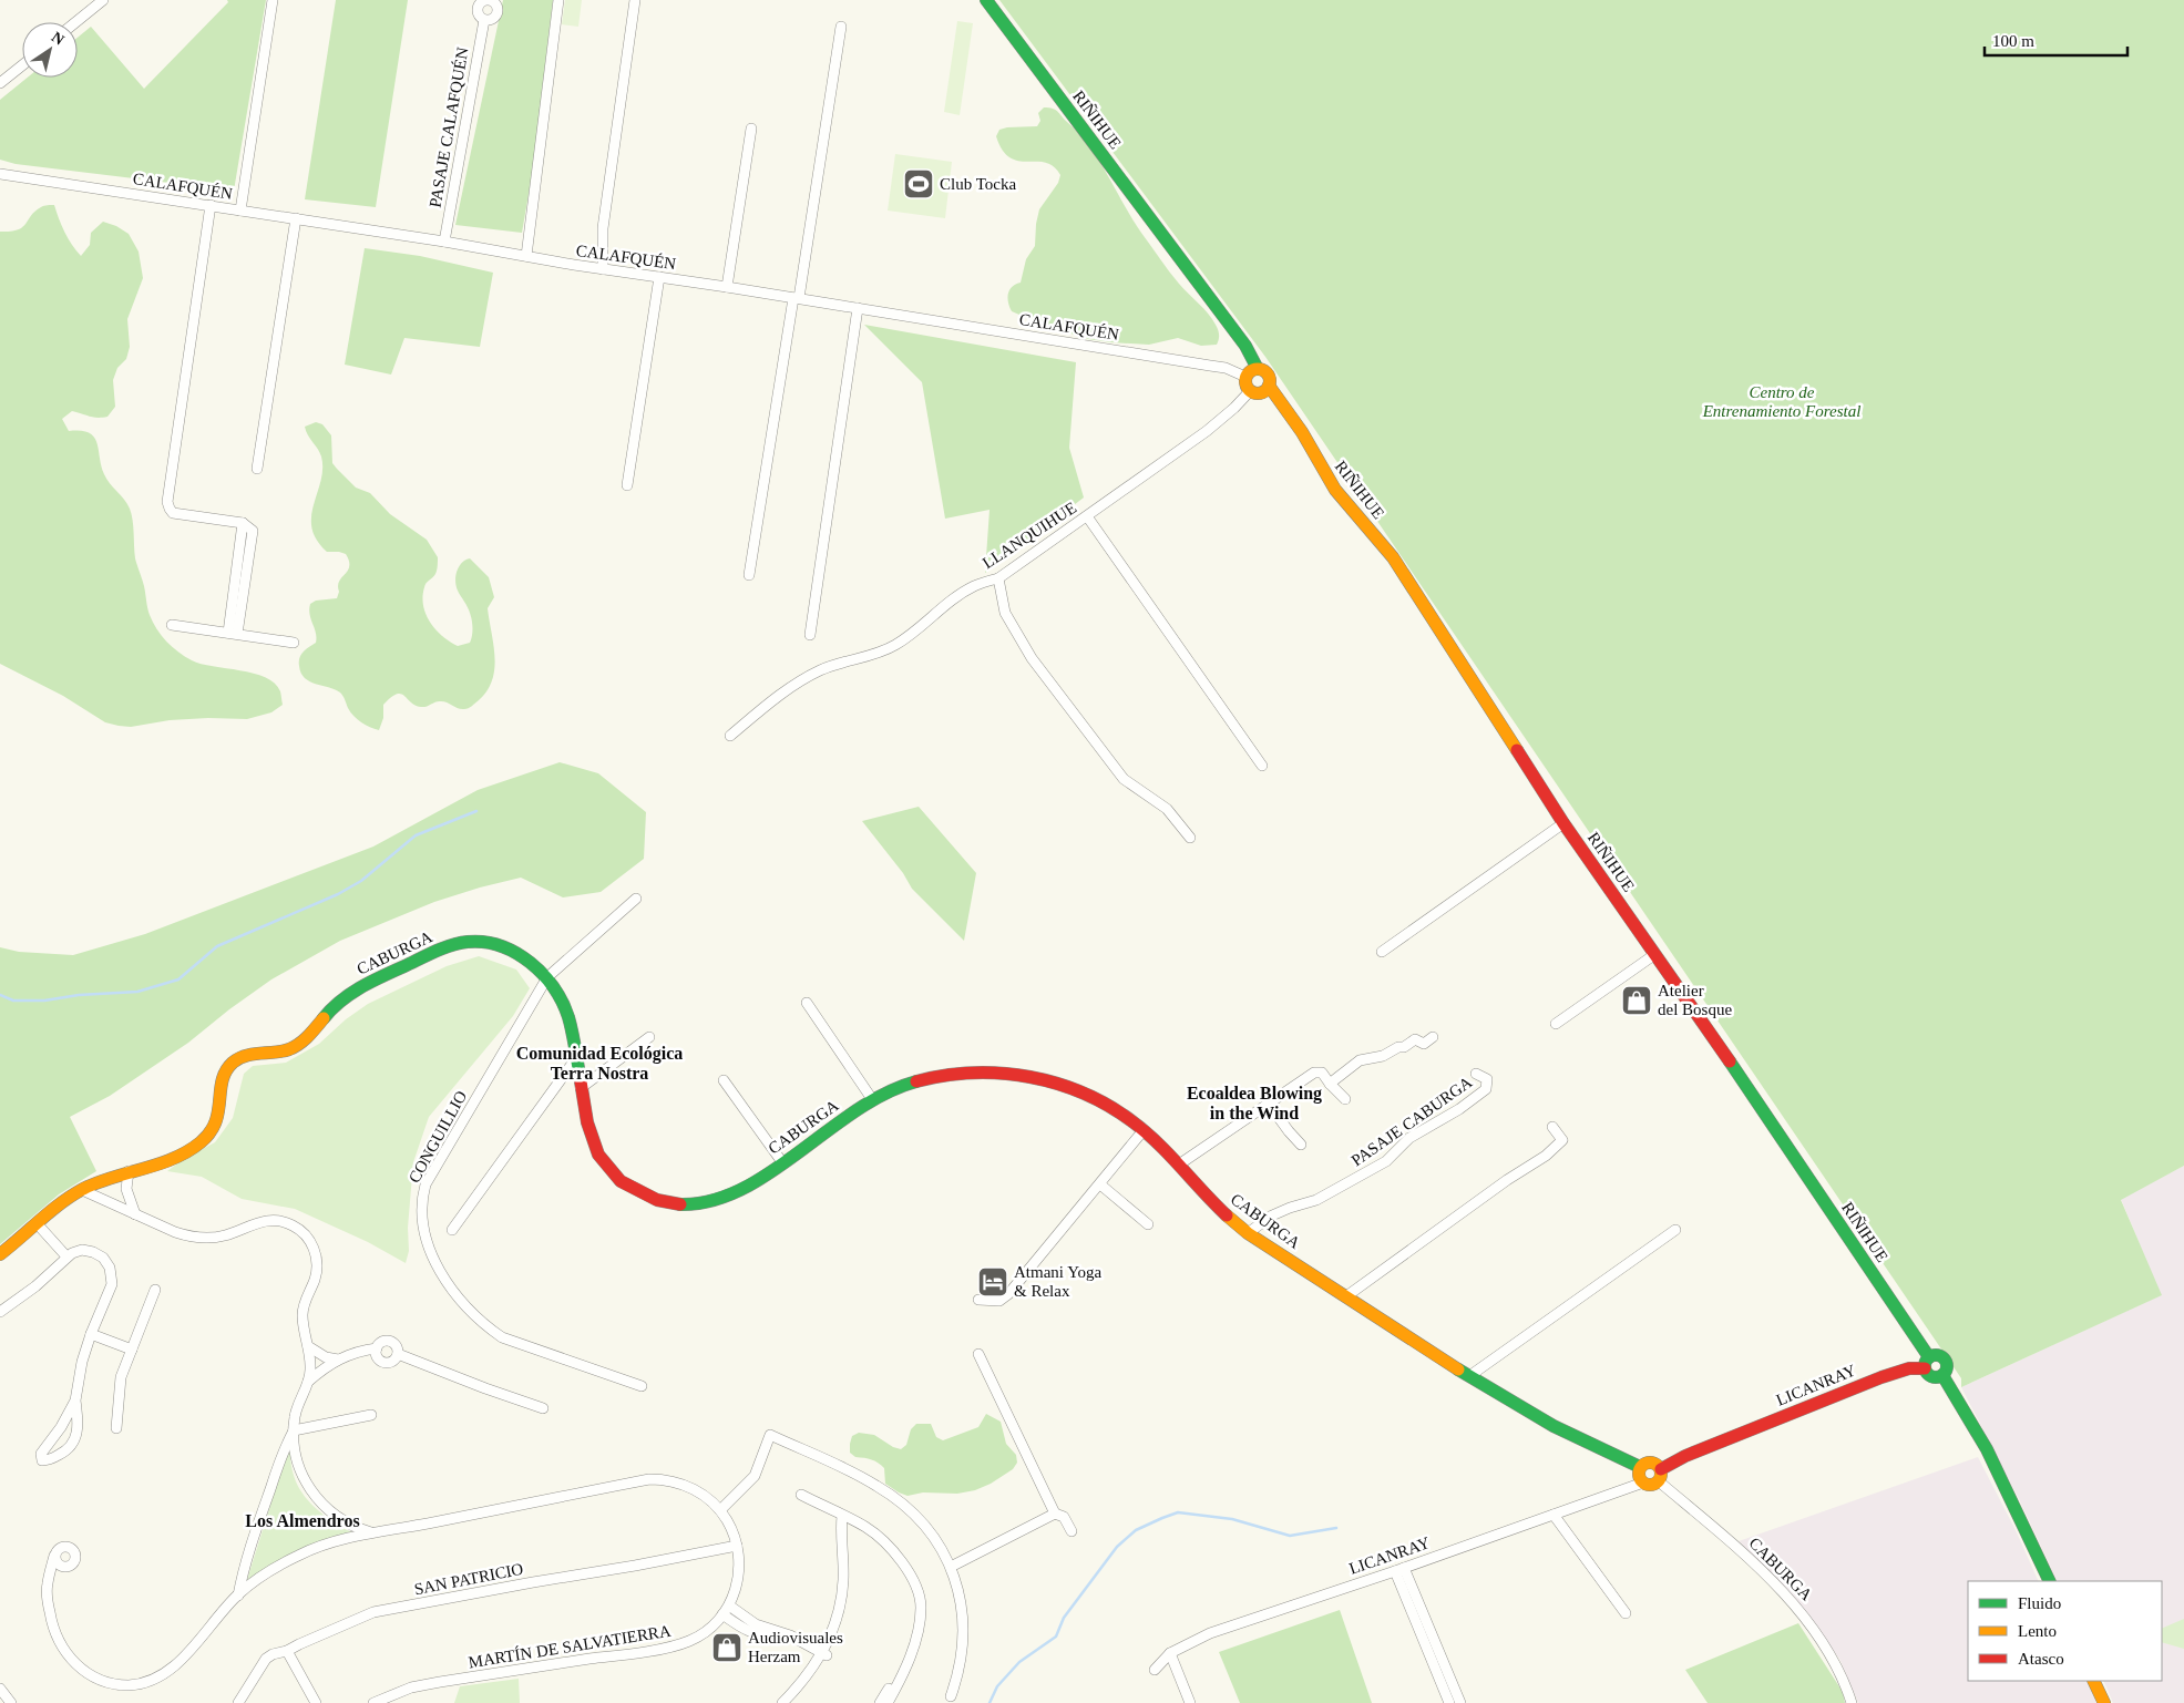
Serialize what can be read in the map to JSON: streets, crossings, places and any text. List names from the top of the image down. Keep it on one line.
{"streets":{"street":["RIÑIHUE","PASAJE CALAFQUÉN","CALAFQUÉN","LLANQUIHUE","CABURGA","PASAJE CABURGA","CONGUILLIO","LICANRAY","SAN PATRICIO","MARTÍN DE SALVATIERRA"]},"crossings":[["RIÑIHUE","CALAFQUÉN"],["RIÑIHUE","LLANQUIHUE"],["RIÑIHUE","LICANRAY"],["PASAJE CALAFQUÉN","CALAFQUÉN"],["CALAFQUÉN","LLANQUIHUE"],["CABURGA","PASAJE CABURGA"],["CABURGA","CONGUILLIO"],["CABURGA","LICANRAY"],["SAN PATRICIO","MARTÍN DE SALVATIERRA"]],"districts":["Comunidad Ecológica Terra Nostra","Ecoaldea Blowing in the Wind","Los Almendros"],"parks":["Centro de Entrenamiento Forestal"],"places":{"sports":["Club Tocka"],"shop":["Atelier del Bosque","Audiovisuales Herzam"],"hotel":["Atmani Yoga & Relax"]},"legend":["Fluido","Lento","Atasco"],"scale_bar":"100 m","north":"top right"}
